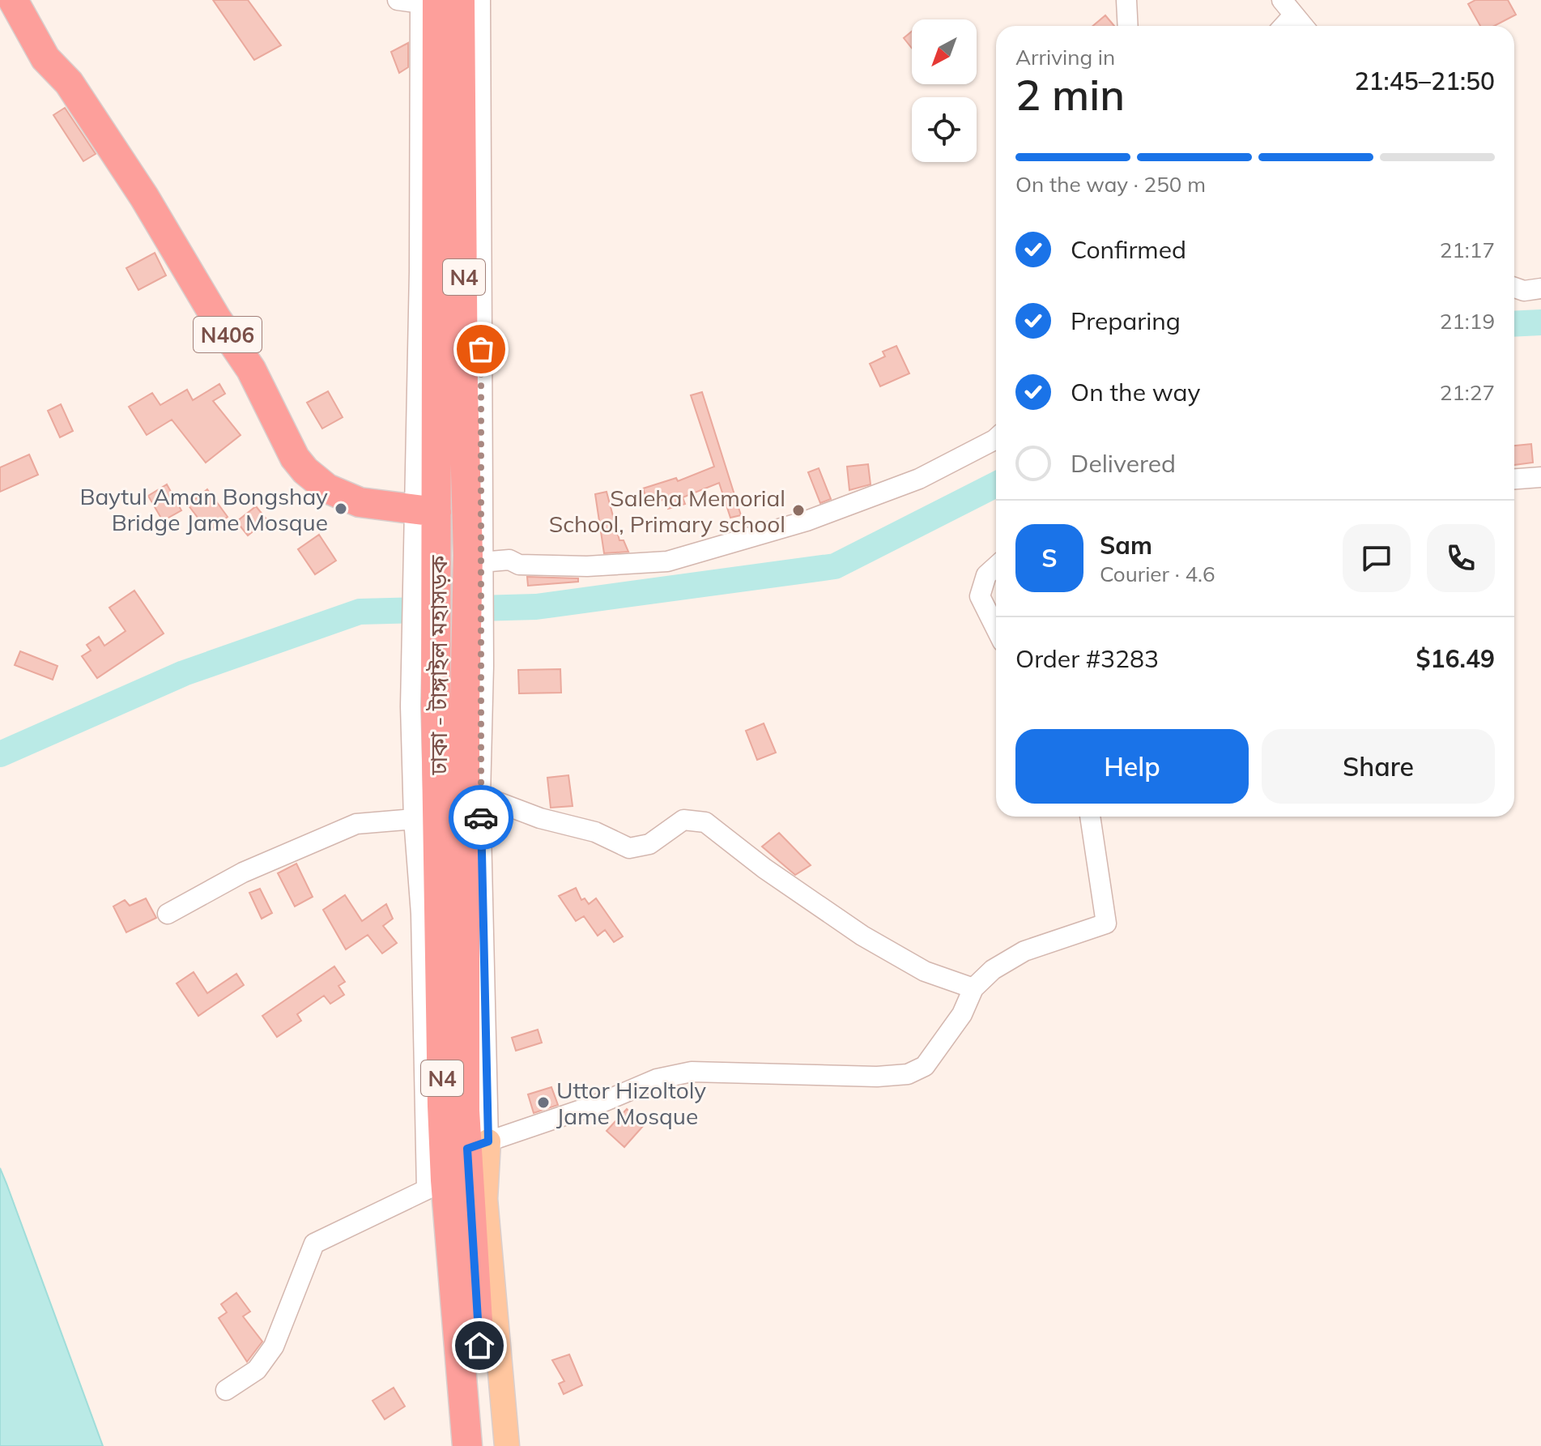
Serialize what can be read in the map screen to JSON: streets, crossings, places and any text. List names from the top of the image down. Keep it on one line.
{"streets":{"highway":["N4","N406","ঢাকা - টাঙ্গাইল মহাসড়ক"]},"crossings":[["N4","ঢাকা - টাঙ্গাইল মহাসড়ক"],["N406","ঢাকা - টাঙ্গাইল মহাসড়ক"]],"places":["Baytul Aman Bongshay Bridge Jame Mosque","Saleha Memorial School, Primary school","Uttor Hizoltoly Jame Mosque"],"north":"bottom left","page":{"heading":["2 min","Arriving in","21:45–21:50"],"panel":["Sam","Courier · 4.6","Order #3283","$16.49"],"bar":"On the way · 250 m","list":[["Confirmed","21:17"],["Preparing","21:19"],["On the way","21:27"],"Delivered"],"round":"S","buttons":["Help","Share"]}}
